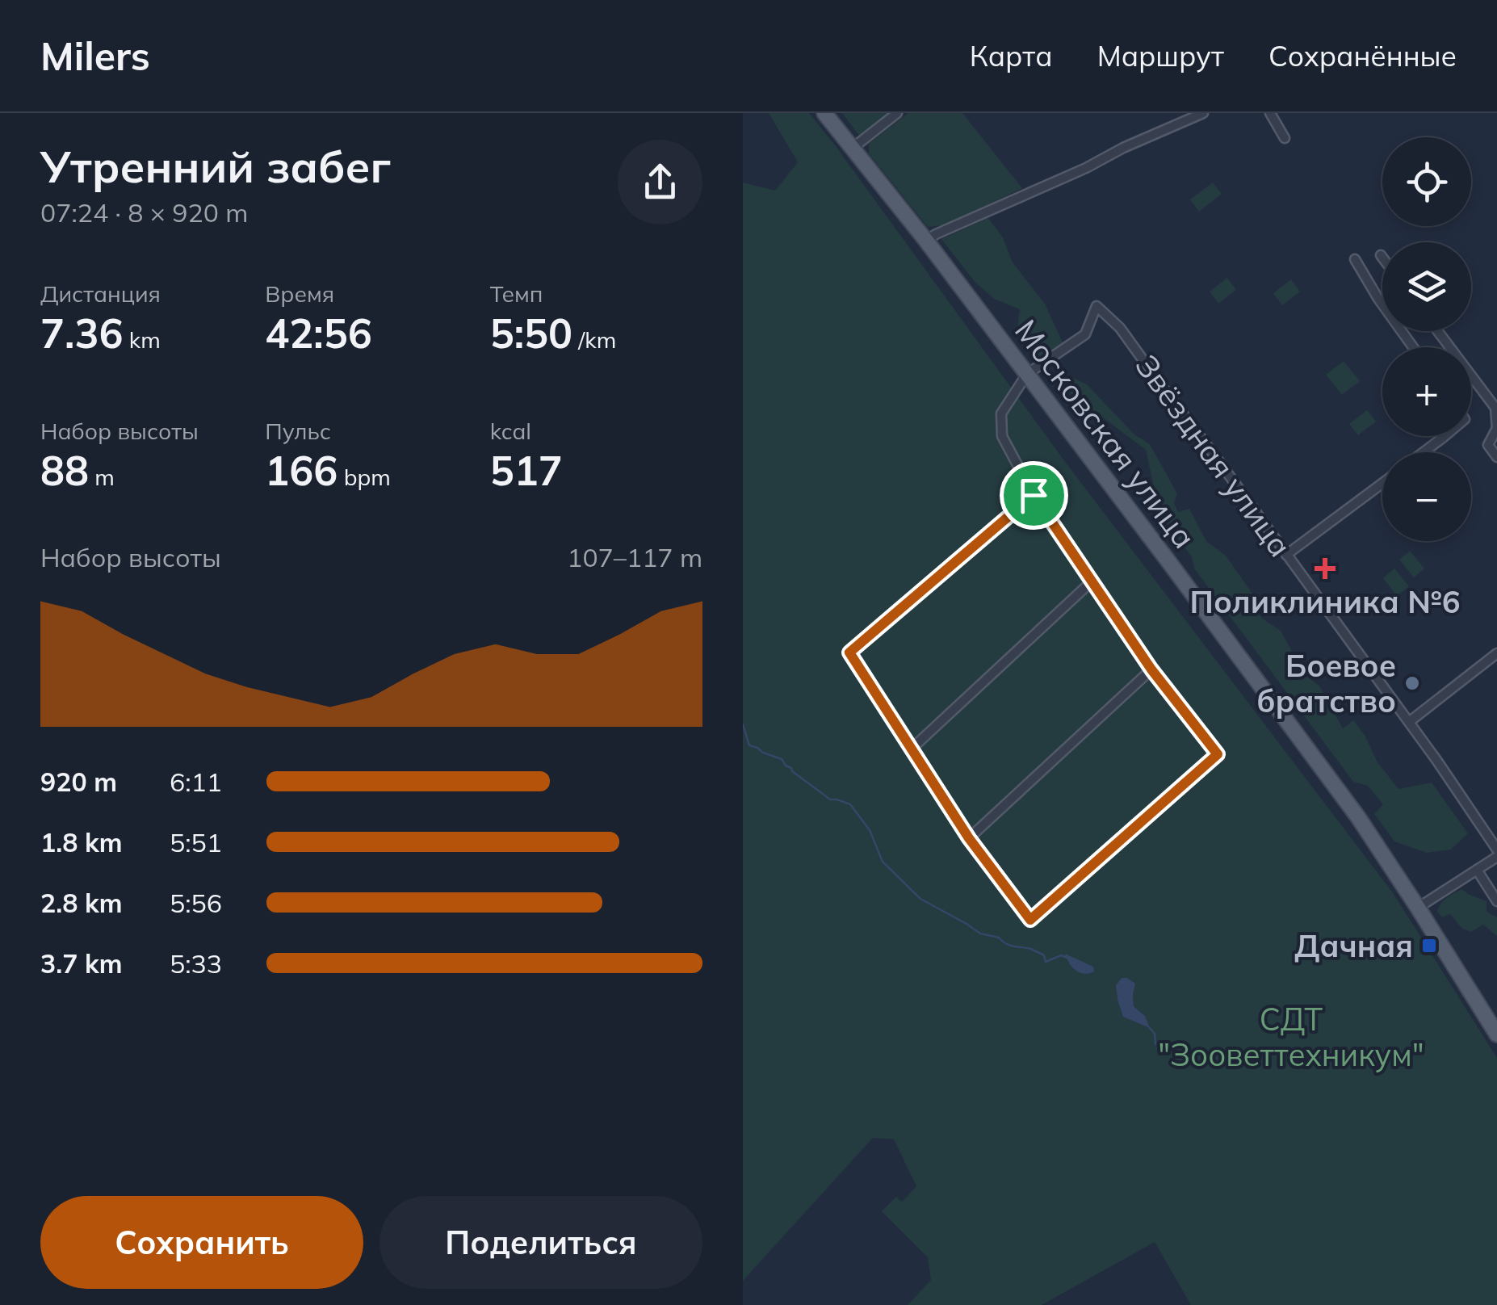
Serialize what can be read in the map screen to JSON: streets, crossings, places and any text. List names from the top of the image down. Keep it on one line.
{"streets":{"main road":["Московская улица"],"street":["Звёздная улица"]},"crossings":[["Московская улица","Звёздная улица"]],"parks":["СДТ \"Зооветтехникум\""],"places":{"health":["Поликлиника №6"],"other":["Боевое братство"],"transit":["Дачная"]},"page":{"header":"Milers","nav":["Карта","Маршрут","Сохранённые"],"heading":["Утренний забег","07:24 · 8 × 920 m"],"map_buttons":["+","−"],"stats":[["Дистанция","7.36 km"],["Время","42:56"],["Темп","5:50 /km"],["Набор высоты","88 m"],["Пульс","166 bpm"],["kcal","517"]],"chart":["Набор высоты","107–117 m"],"list":[{"name":"920 m","note":"6:11"},{"name":"1.8 km","note":"5:51"},{"name":"2.8 km","note":"5:56"},{"name":"3.7 km","note":"5:33"}],"buttons":["Сохранить","Поделиться"]}}
